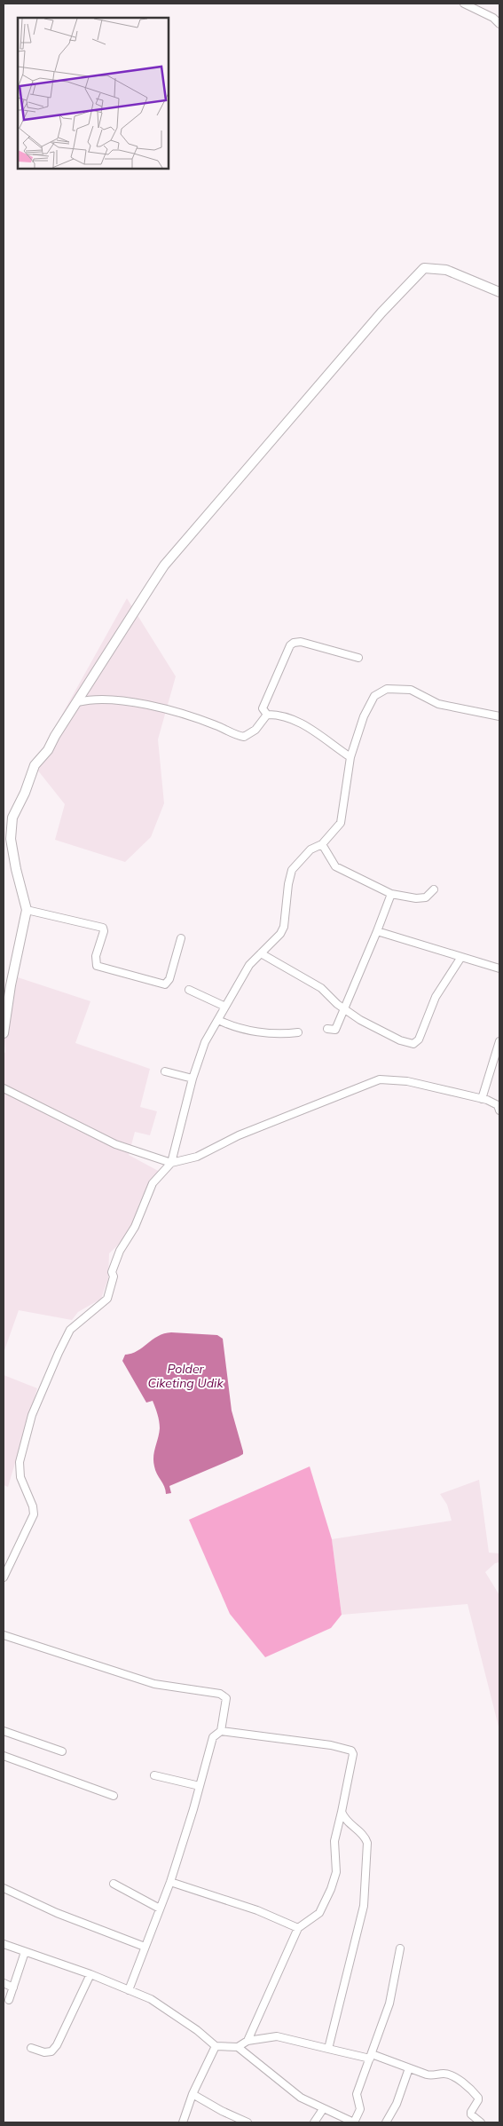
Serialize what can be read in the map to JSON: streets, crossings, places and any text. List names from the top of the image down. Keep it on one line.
{"water":["Polder Ciketing Udik"]}
